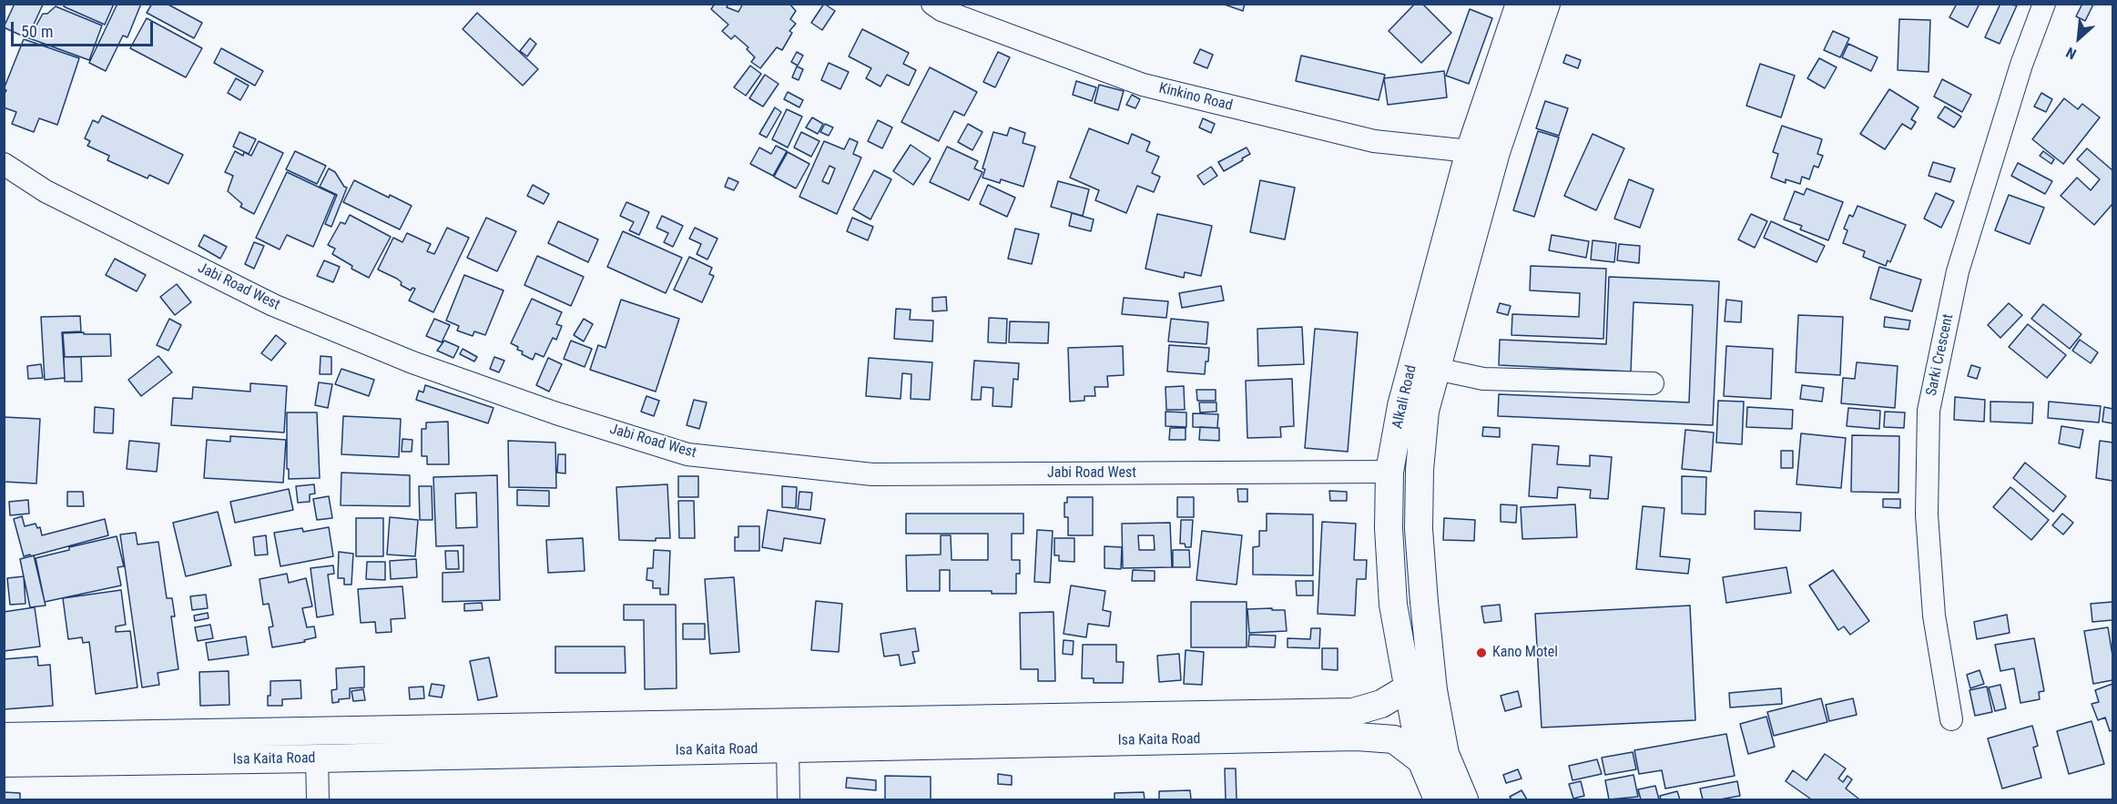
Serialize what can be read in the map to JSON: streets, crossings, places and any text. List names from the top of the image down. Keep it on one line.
{"streets":{"main road":["Alkali Road","Isa Kaita Road"],"street":["Kinkino Road","Jabi Road West","Sarki Crescent"]},"crossings":[["Kinkino Road","Alkali Road"],["Jabi Road West","Alkali Road"],["Alkali Road","Isa Kaita Road"]],"places":["Kano Motel"],"scale_bar":"50 m","north":"bottom left"}
